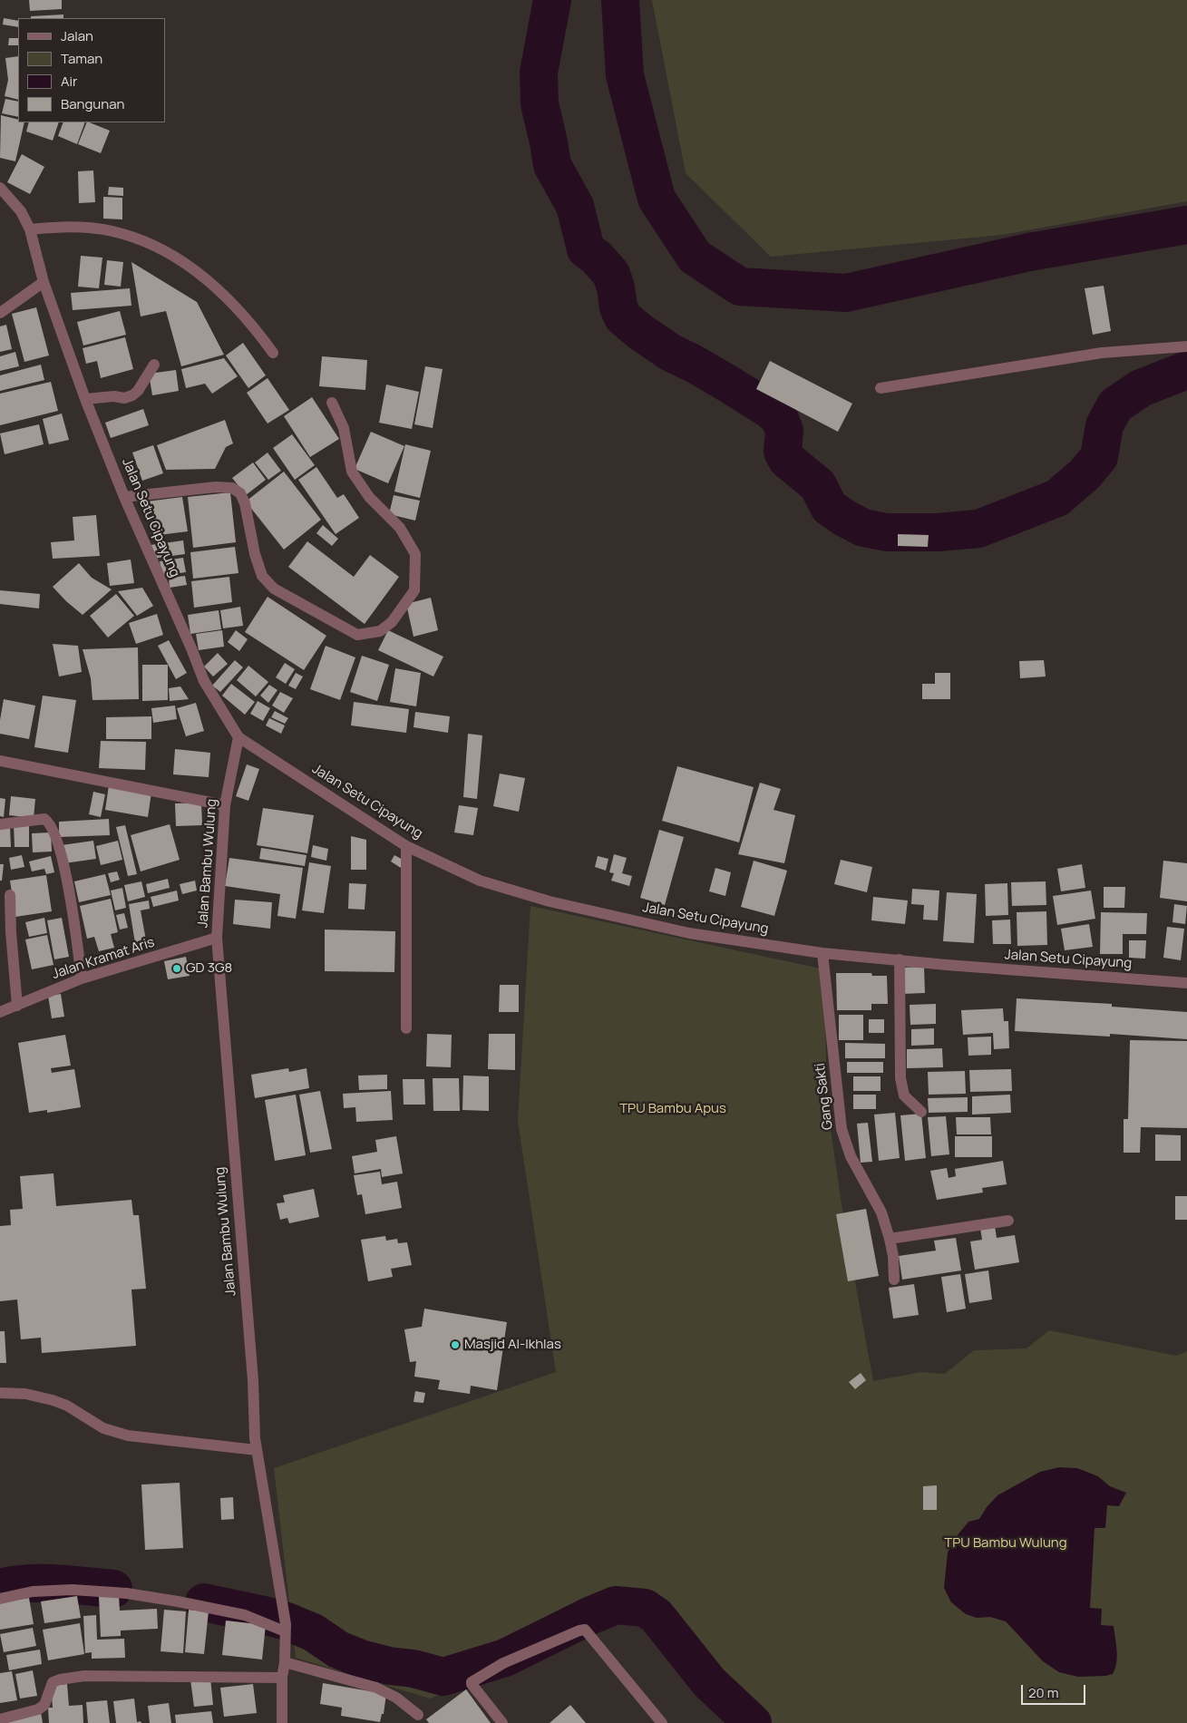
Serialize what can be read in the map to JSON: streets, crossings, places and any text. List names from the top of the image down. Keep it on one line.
{"streets":{"street":["Jalan Setu Cipayung","Jalan Bambu Wulung","Jalan Kramat Aris","Gang Sakti"]},"crossings":[["Jalan Setu Cipayung","Jalan Bambu Wulung"],["Jalan Setu Cipayung","Gang Sakti"],["Jalan Bambu Wulung","Jalan Kramat Aris"]],"parks":["TPU Bambu Apus","TPU Bambu Wulung"],"places":["GD 3G8","Masjid Al-Ikhlas"],"legend":["Jalan","Taman","Air","Bangunan"],"scale_bar":"20 m"}
